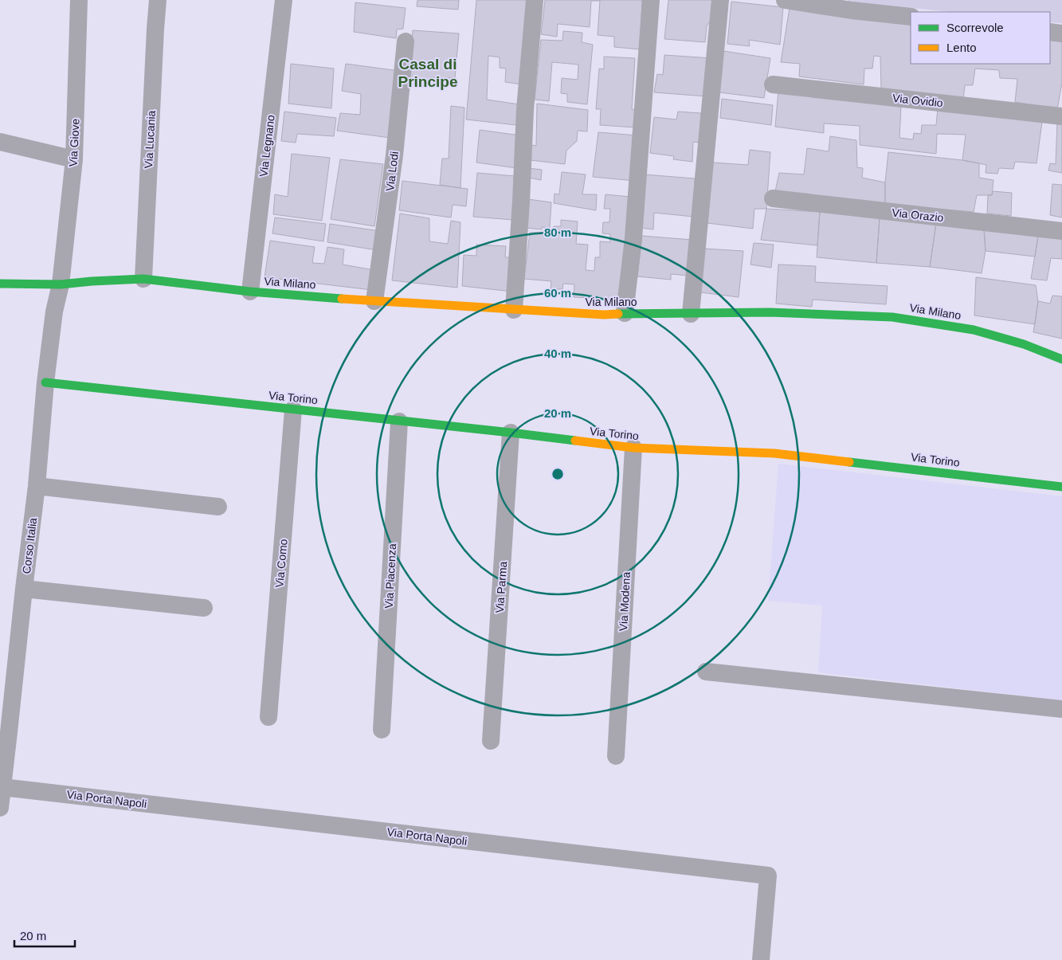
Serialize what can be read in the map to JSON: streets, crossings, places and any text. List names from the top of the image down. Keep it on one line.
{"streets":{"street":["Via Ovidio","Via Lucania","Via Giove","Via Legnano","Via Lodi","Via Orazio","Via Milano","Via Torino","Corso Italia","Via Como","Via Piacenza","Via Parma","Via Modena","Via Porta Napoli"]},"crossings":[["Via Lucania","Via Milano"],["Via Giove","Via Milano"],["Via Giove","Corso Italia"],["Via Legnano","Via Milano"],["Via Lodi","Via Milano"],["Via Milano","Corso Italia"],["Via Torino","Corso Italia"],["Via Torino","Via Como"],["Via Torino","Via Piacenza"],["Via Torino","Via Parma"],["Via Torino","Via Modena"],["Corso Italia","Via Porta Napoli"]],"districts":["Casal di Principe"],"legend":["Scorrevole","Lento"],"scale_bar":"20 m","rings":["80 m","60 m","40 m","20 m"]}
